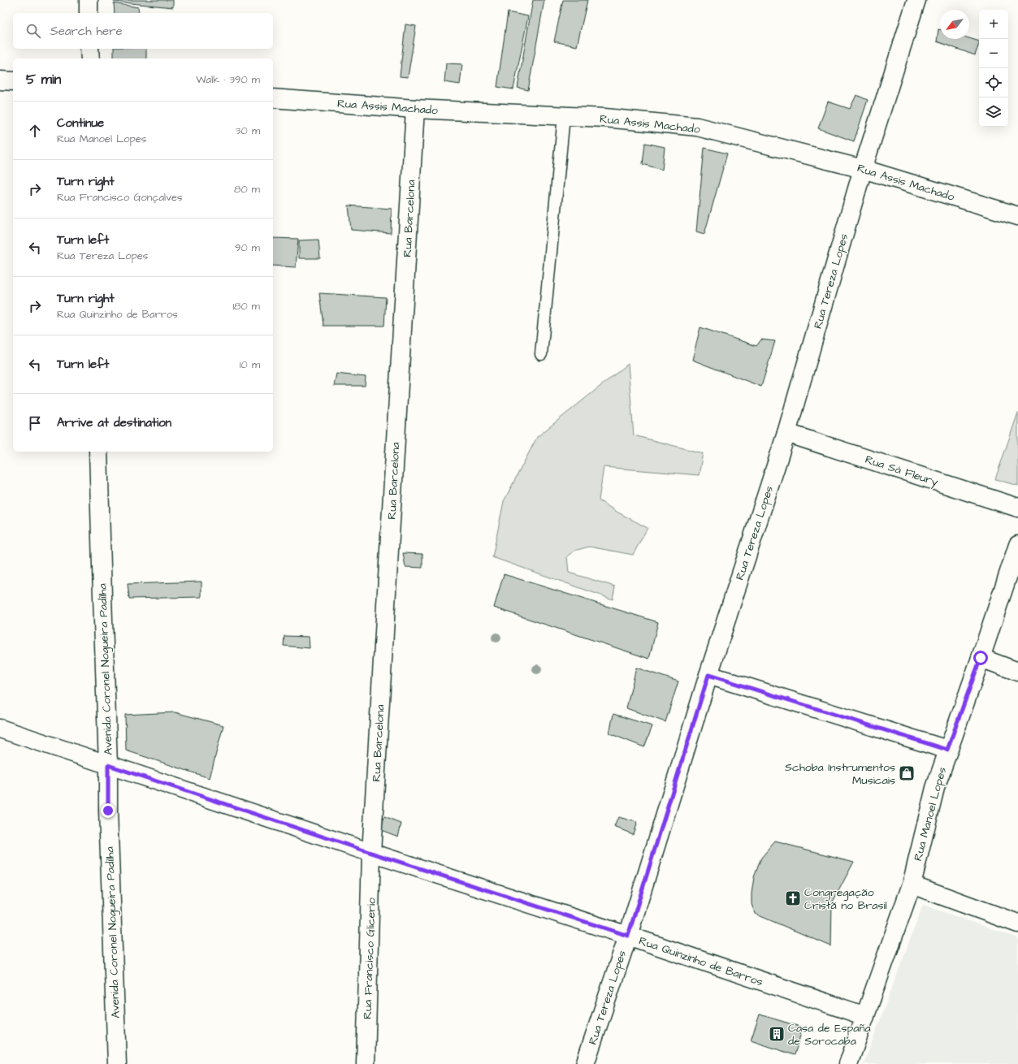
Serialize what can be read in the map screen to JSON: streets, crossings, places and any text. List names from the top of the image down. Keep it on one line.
{"streets":{"street":["Rua Assis Machado","Rua Barcelona","Rua Tereza Lopes","Rua Sá Fleury","Avenida Coronel Nogueira Padilha","Rua Manoel Lopes","Rua Francisco Glicerio","Rua Quinzinho de Barros"]},"crossings":[["Rua Assis Machado","Rua Barcelona"],["Rua Assis Machado","Rua Tereza Lopes"],["Rua Barcelona","Rua Francisco Glicerio"],["Rua Barcelona","Rua Quinzinho de Barros"],["Rua Tereza Lopes","Rua Sá Fleury"],["Rua Tereza Lopes","Rua Quinzinho de Barros"],["Avenida Coronel Nogueira Padilha","Rua Quinzinho de Barros"],["Rua Manoel Lopes","Rua Quinzinho de Barros"],["Rua Francisco Glicerio","Rua Quinzinho de Barros"]],"places":{"shop":["Schoba Instrumentos Musicais"],"church":["Congregação Cristã no Brasil"],"building":["Casa de España de Sorocaba"]},"north":"bottom left","page":{"map_buttons":["+","−"],"search":"Search here","heading":["5 min","Walk · 390 m"],"list":[["Continue","Rua Manoel Lopes","30 m"],["Turn right","Rua Francisco Gonçalves","80 m"],["Turn left","Rua Tereza Lopes","90 m"],["Turn right","Rua Quinzinho de Barros","180 m"],["Turn left","10 m"],"Arrive at destination"]}}
